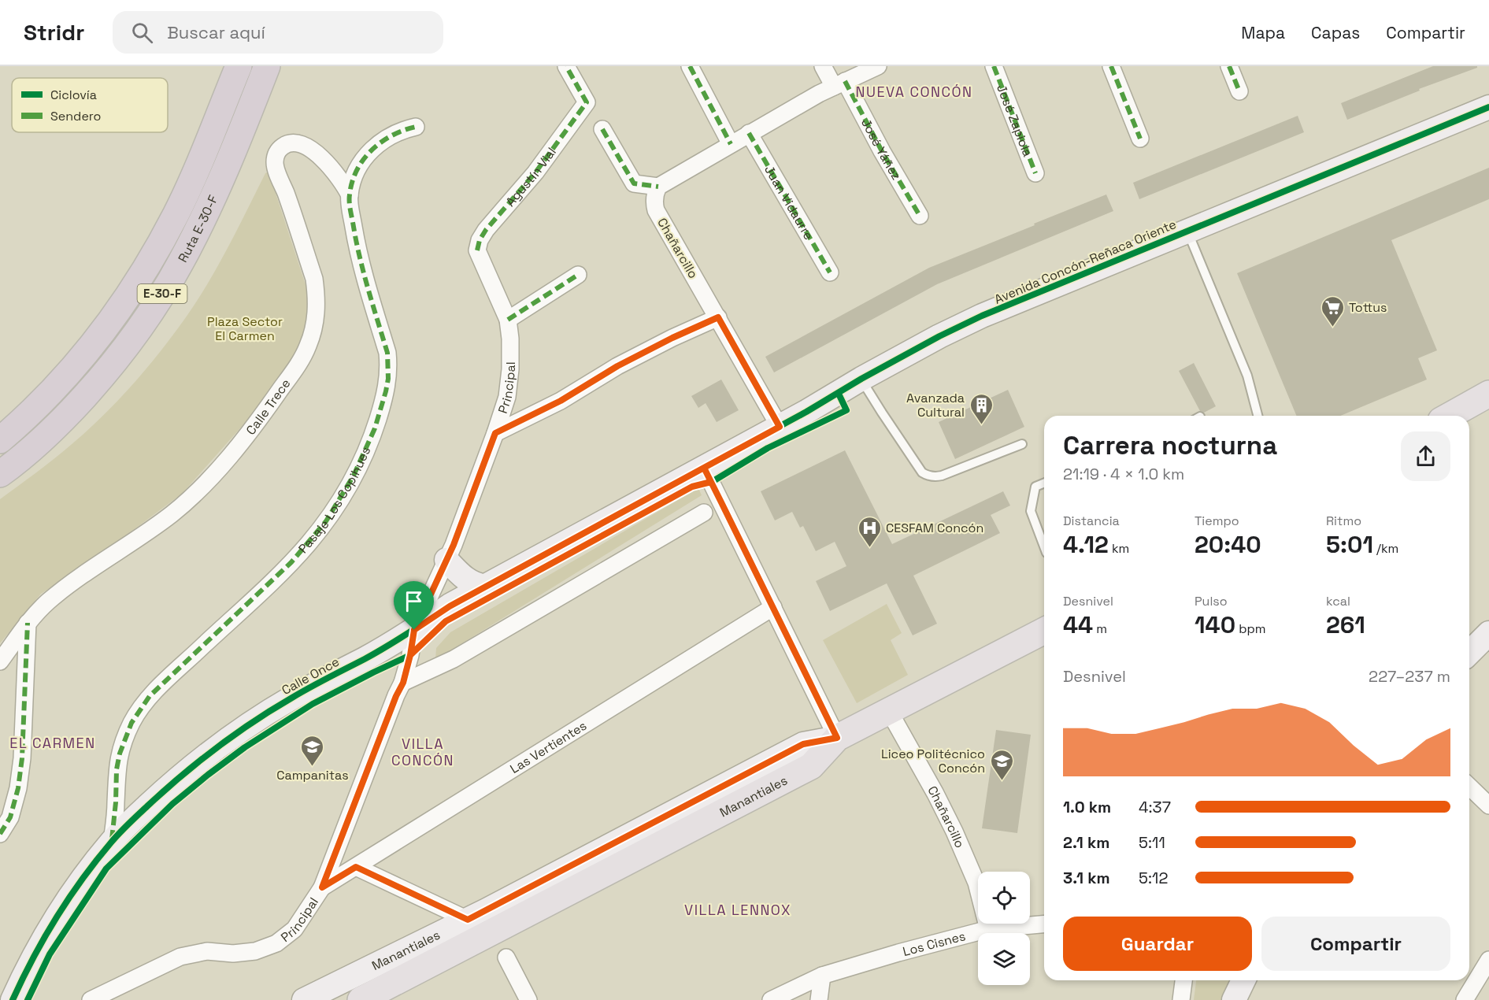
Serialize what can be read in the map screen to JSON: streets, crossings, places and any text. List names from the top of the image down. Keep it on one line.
{"streets":{"highway":["Ruta E-30-F","E-30-F"],"main road":["Manantiales"],"street":["José Zapiola","José Yáñez","Agustín Vial","Juan Vidaurre","Chañarcillo","Avenida Concón-Reñaca Oriente","Principal","Calle Trece","Pasaje Los Copihues","Calle Once","Las Vertientes","Los Cisnes"]},"crossings":[["Agustín Vial","Principal"],["Chañarcillo","Avenida Concón-Reñaca Oriente"],["Chañarcillo","Manantiales"],["Chañarcillo","Los Cisnes"],["Avenida Concón-Reñaca Oriente","Calle Once"],["Principal","Calle Once"],["Principal","Las Vertientes"],["Calle Trece","Pasaje Los Copihues"],["Pasaje Los Copihues","Calle Once"]],"districts":["NUEVA CONCÓN","EL CARMEN","VILLA CONCÓN","VILLA LENNOX"],"parks":["Plaza Sector El Carmen"],"places":{"supermarket":["Tottus"],"building":["Avanzada Cultural"],"hospital":["CESFAM Concón"],"school or university":["Campanitas","Liceo Politécnico Concón"]},"legend":["Ciclovía","Sendero"],"page":{"header":"Stridr","search":"Buscar aquí","nav":["Mapa","Capas","Compartir"],"heading":["Carrera nocturna","21:19 · 4 × 1.0 km"],"stats":[["Distancia","4.12 km"],["Tiempo","20:40"],["Ritmo","5:01 /km"],["Desnivel","44 m"],["Pulso","140 bpm"],["kcal","261"]],"chart":["Desnivel","227–237 m"],"list":[{"name":"1.0 km","note":"4:37"},{"name":"2.1 km","note":"5:11"},{"name":"3.1 km","note":"5:12"}],"buttons":["Guardar","Compartir"]}}
